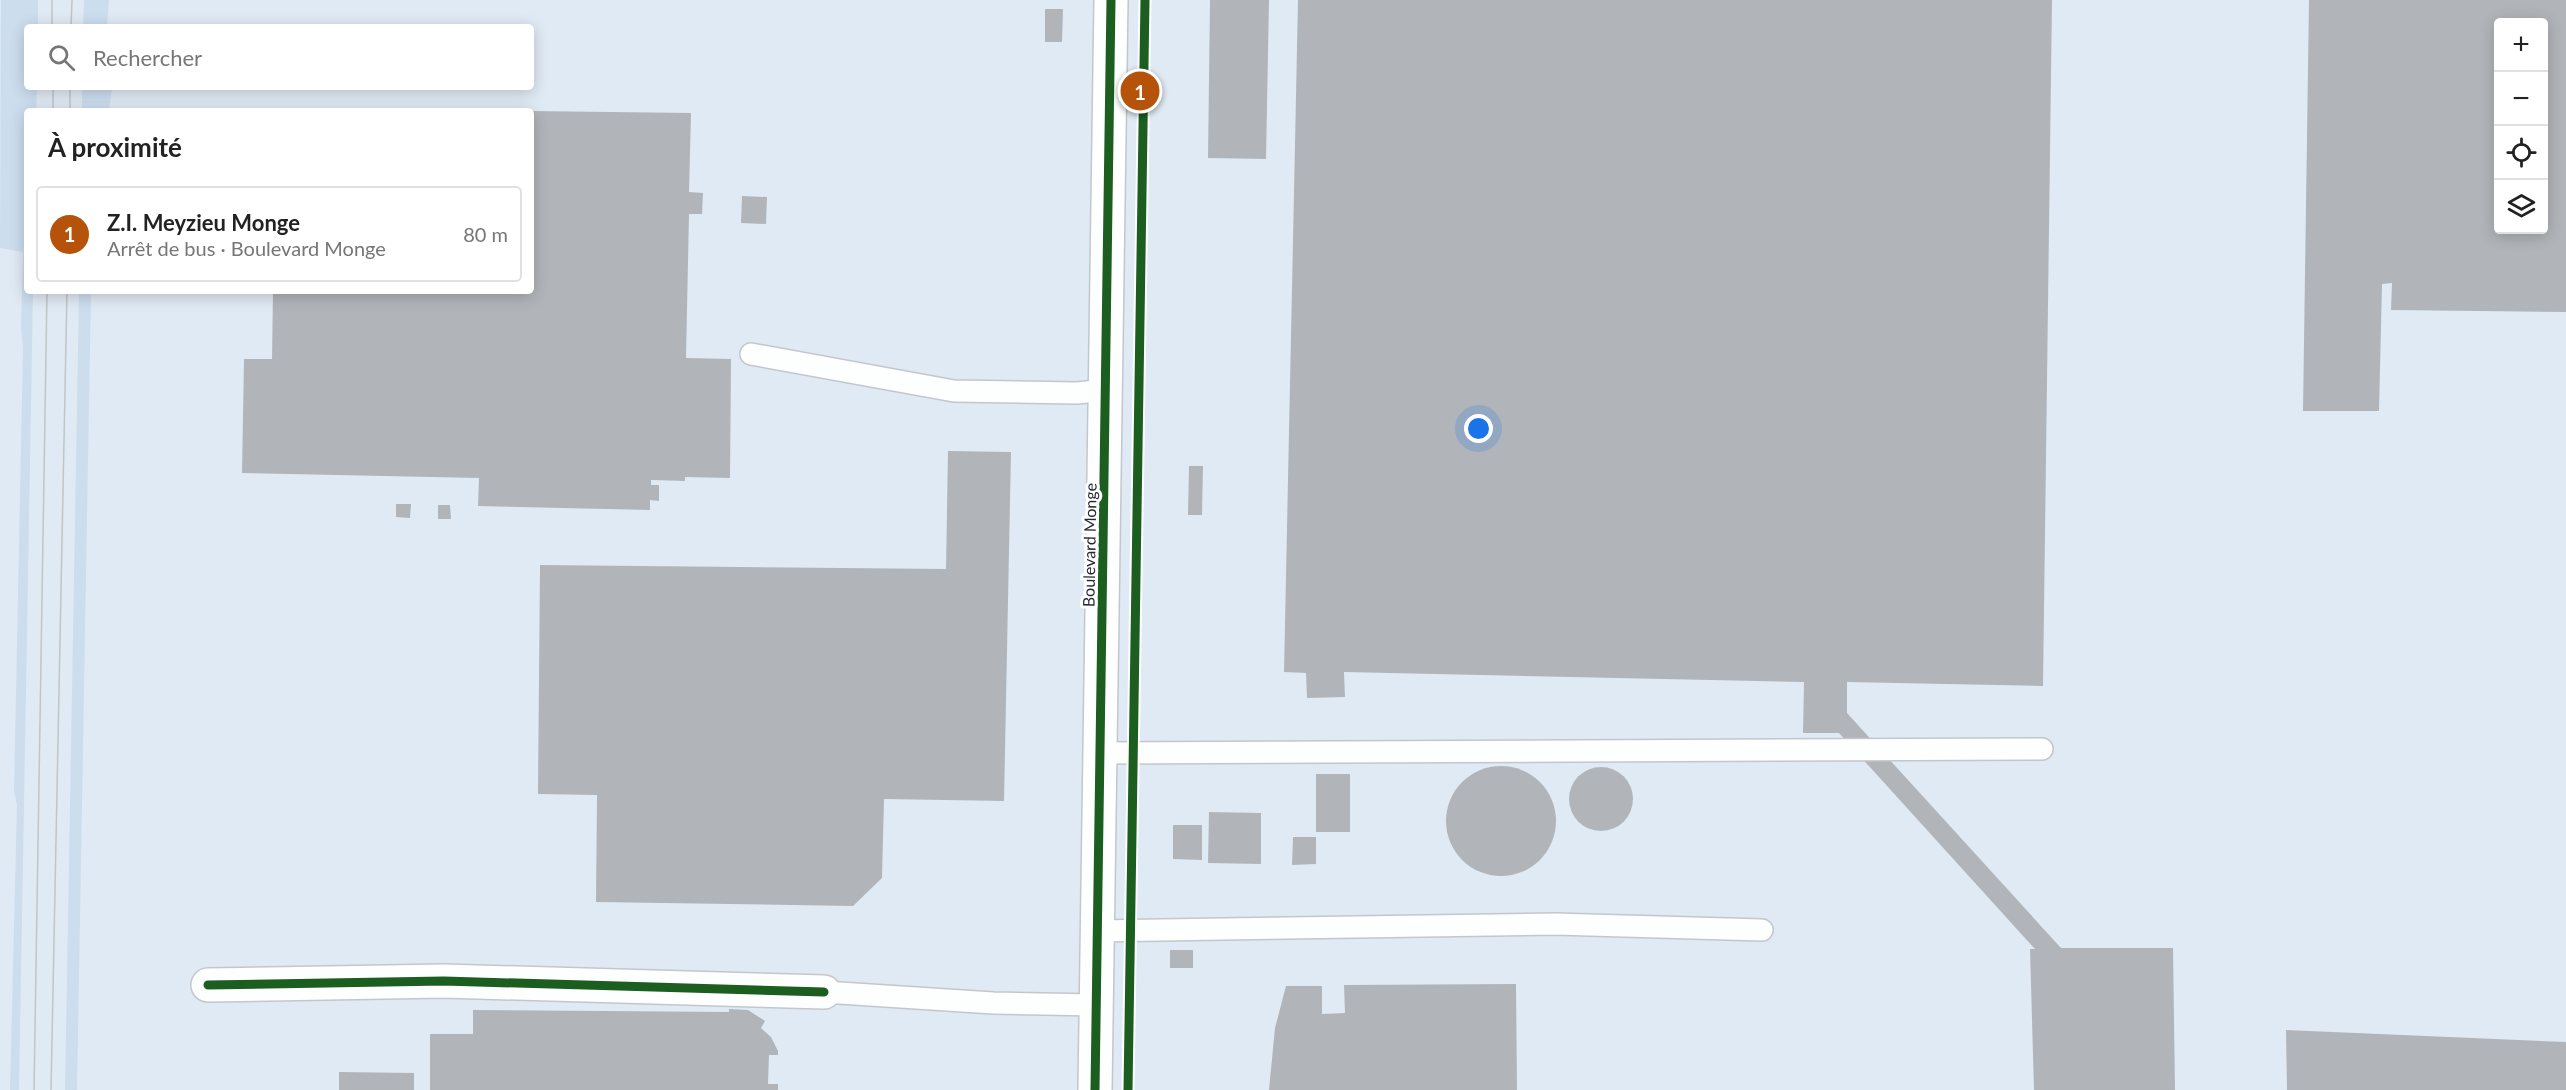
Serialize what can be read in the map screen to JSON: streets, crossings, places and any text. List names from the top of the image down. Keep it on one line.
{"streets":{"street":["Boulevard Monge"]},"page":{"map_buttons":["+","−"],"search":"Rechercher","pins":"1","heading":"À proximité","list":[{"mark":"1","name":"Z.I. Meyzieu Monge","note":"Arrêt de bus · Boulevard Monge","value":"80 m"}]}}
